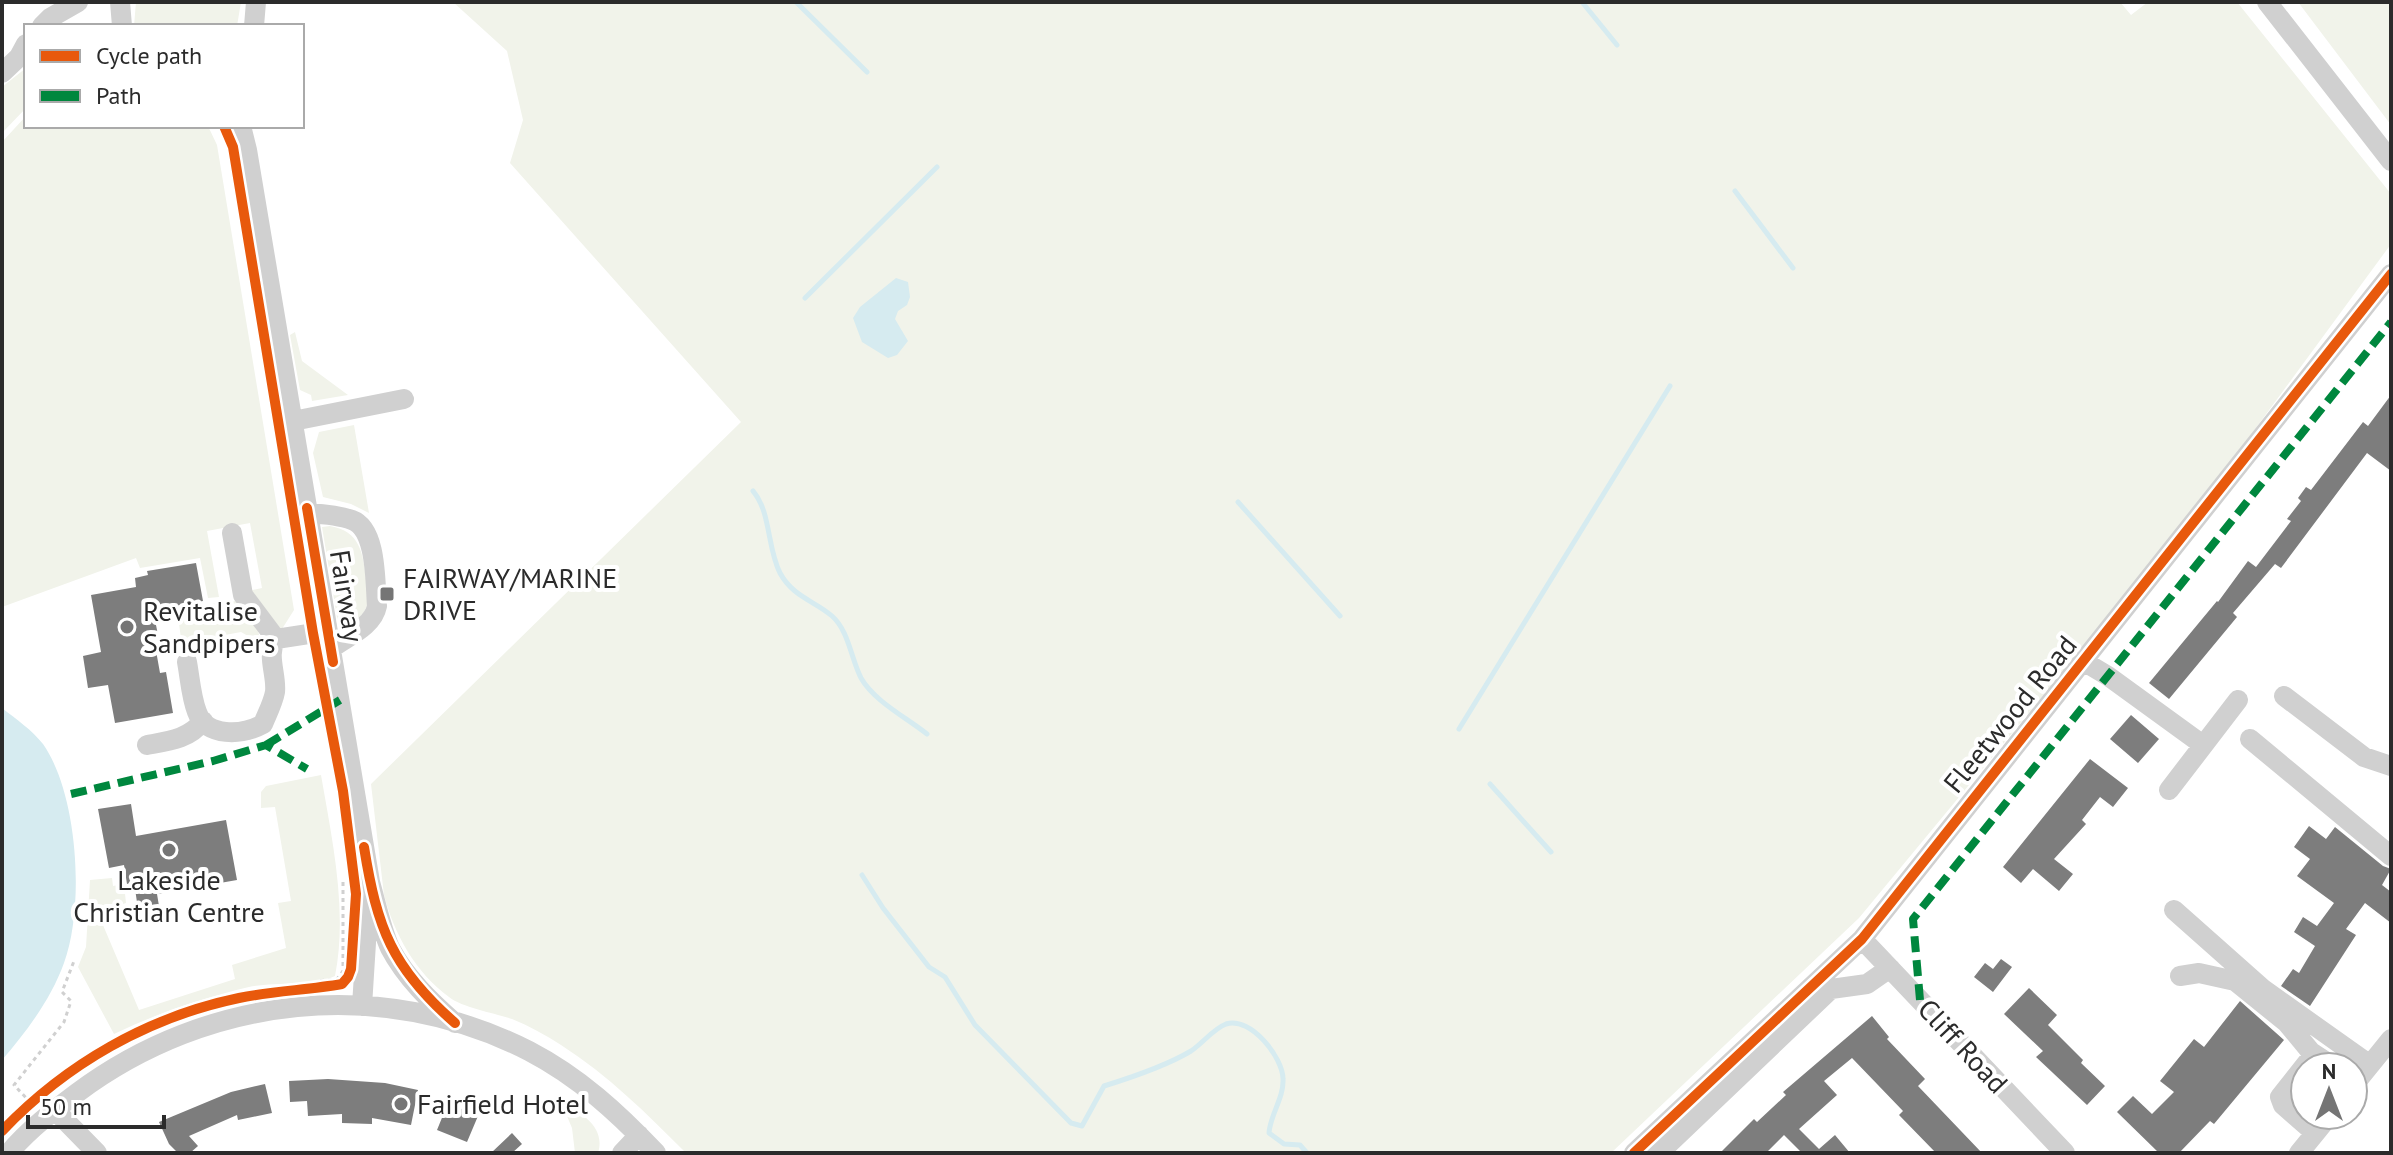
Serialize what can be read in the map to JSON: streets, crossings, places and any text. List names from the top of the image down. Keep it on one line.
{"streets":{"street":["Fairway","Fleetwood Road","Cliff Road"]},"crossings":[["Fleetwood Road","Cliff Road"]],"places":{"transit":["FAIRWAY/MARINE DRIVE"],"other":["Revitalise Sandpipers","Lakeside Christian Centre","Fairfield Hotel"]},"legend":["Cycle path","Path"],"scale_bar":"50 m","north":"top"}
